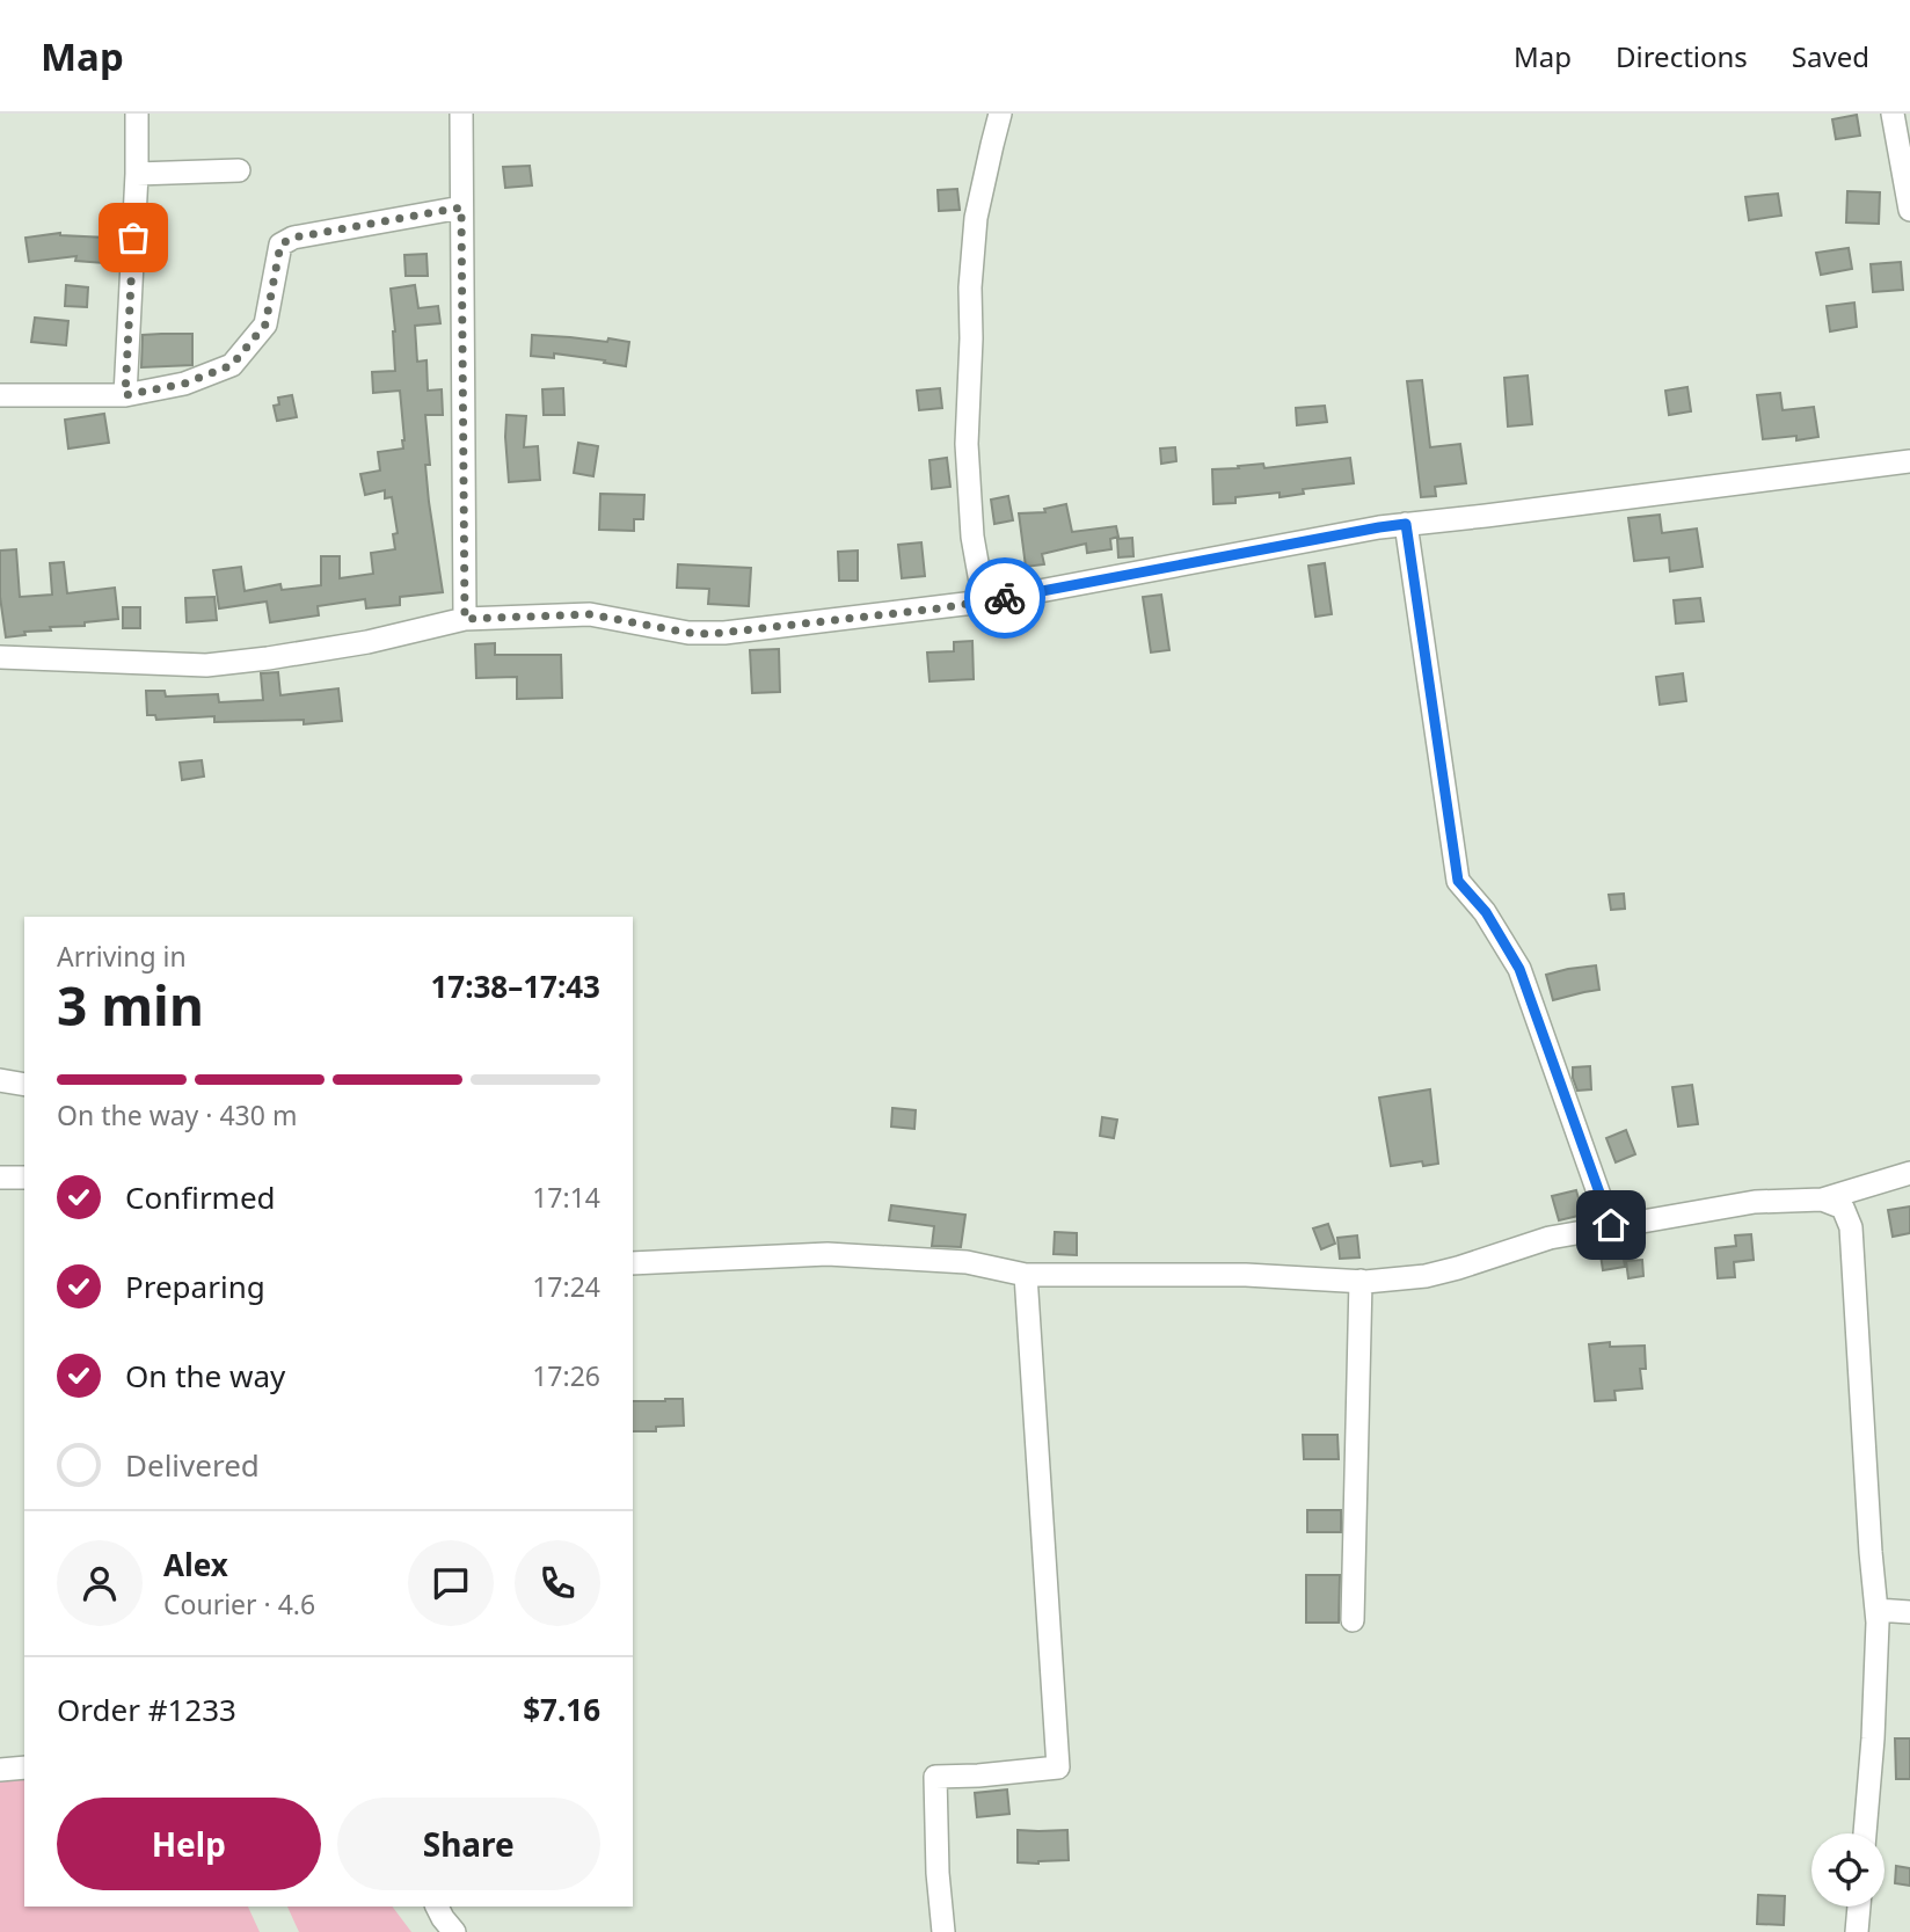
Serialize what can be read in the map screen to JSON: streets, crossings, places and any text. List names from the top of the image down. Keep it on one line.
{"page":{"header":"Map","nav":["Map","Directions","Saved"],"heading":["3 min","Arriving in","17:38–17:43"],"panel":["Alex","Courier · 4.6","Order #1233","$7.16"],"bar":"On the way · 430 m","list":[["Confirmed","17:14"],["Preparing","17:24"],["On the way","17:26"],"Delivered"],"buttons":["Help","Share"]}}
